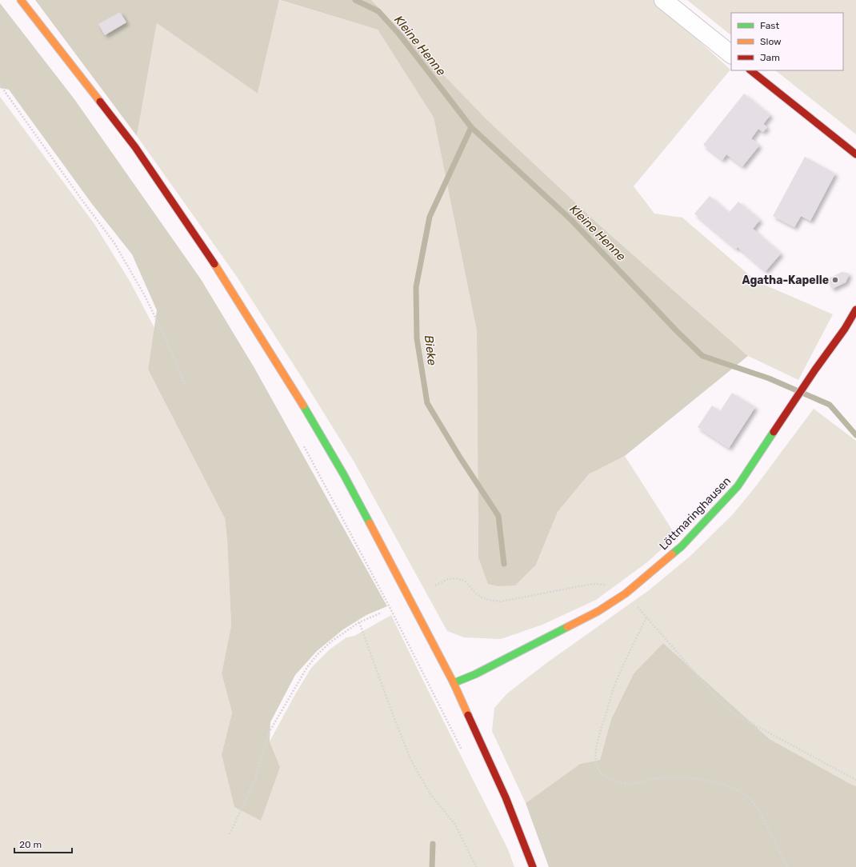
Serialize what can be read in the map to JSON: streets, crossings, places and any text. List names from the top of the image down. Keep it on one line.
{"streets":{"main road":["Löttmaringhausen"]},"water":["Kleine Henne","Bieke"],"places":["Agatha-Kapelle"],"legend":["Fast","Slow","Jam"],"scale_bar":"20 m"}
